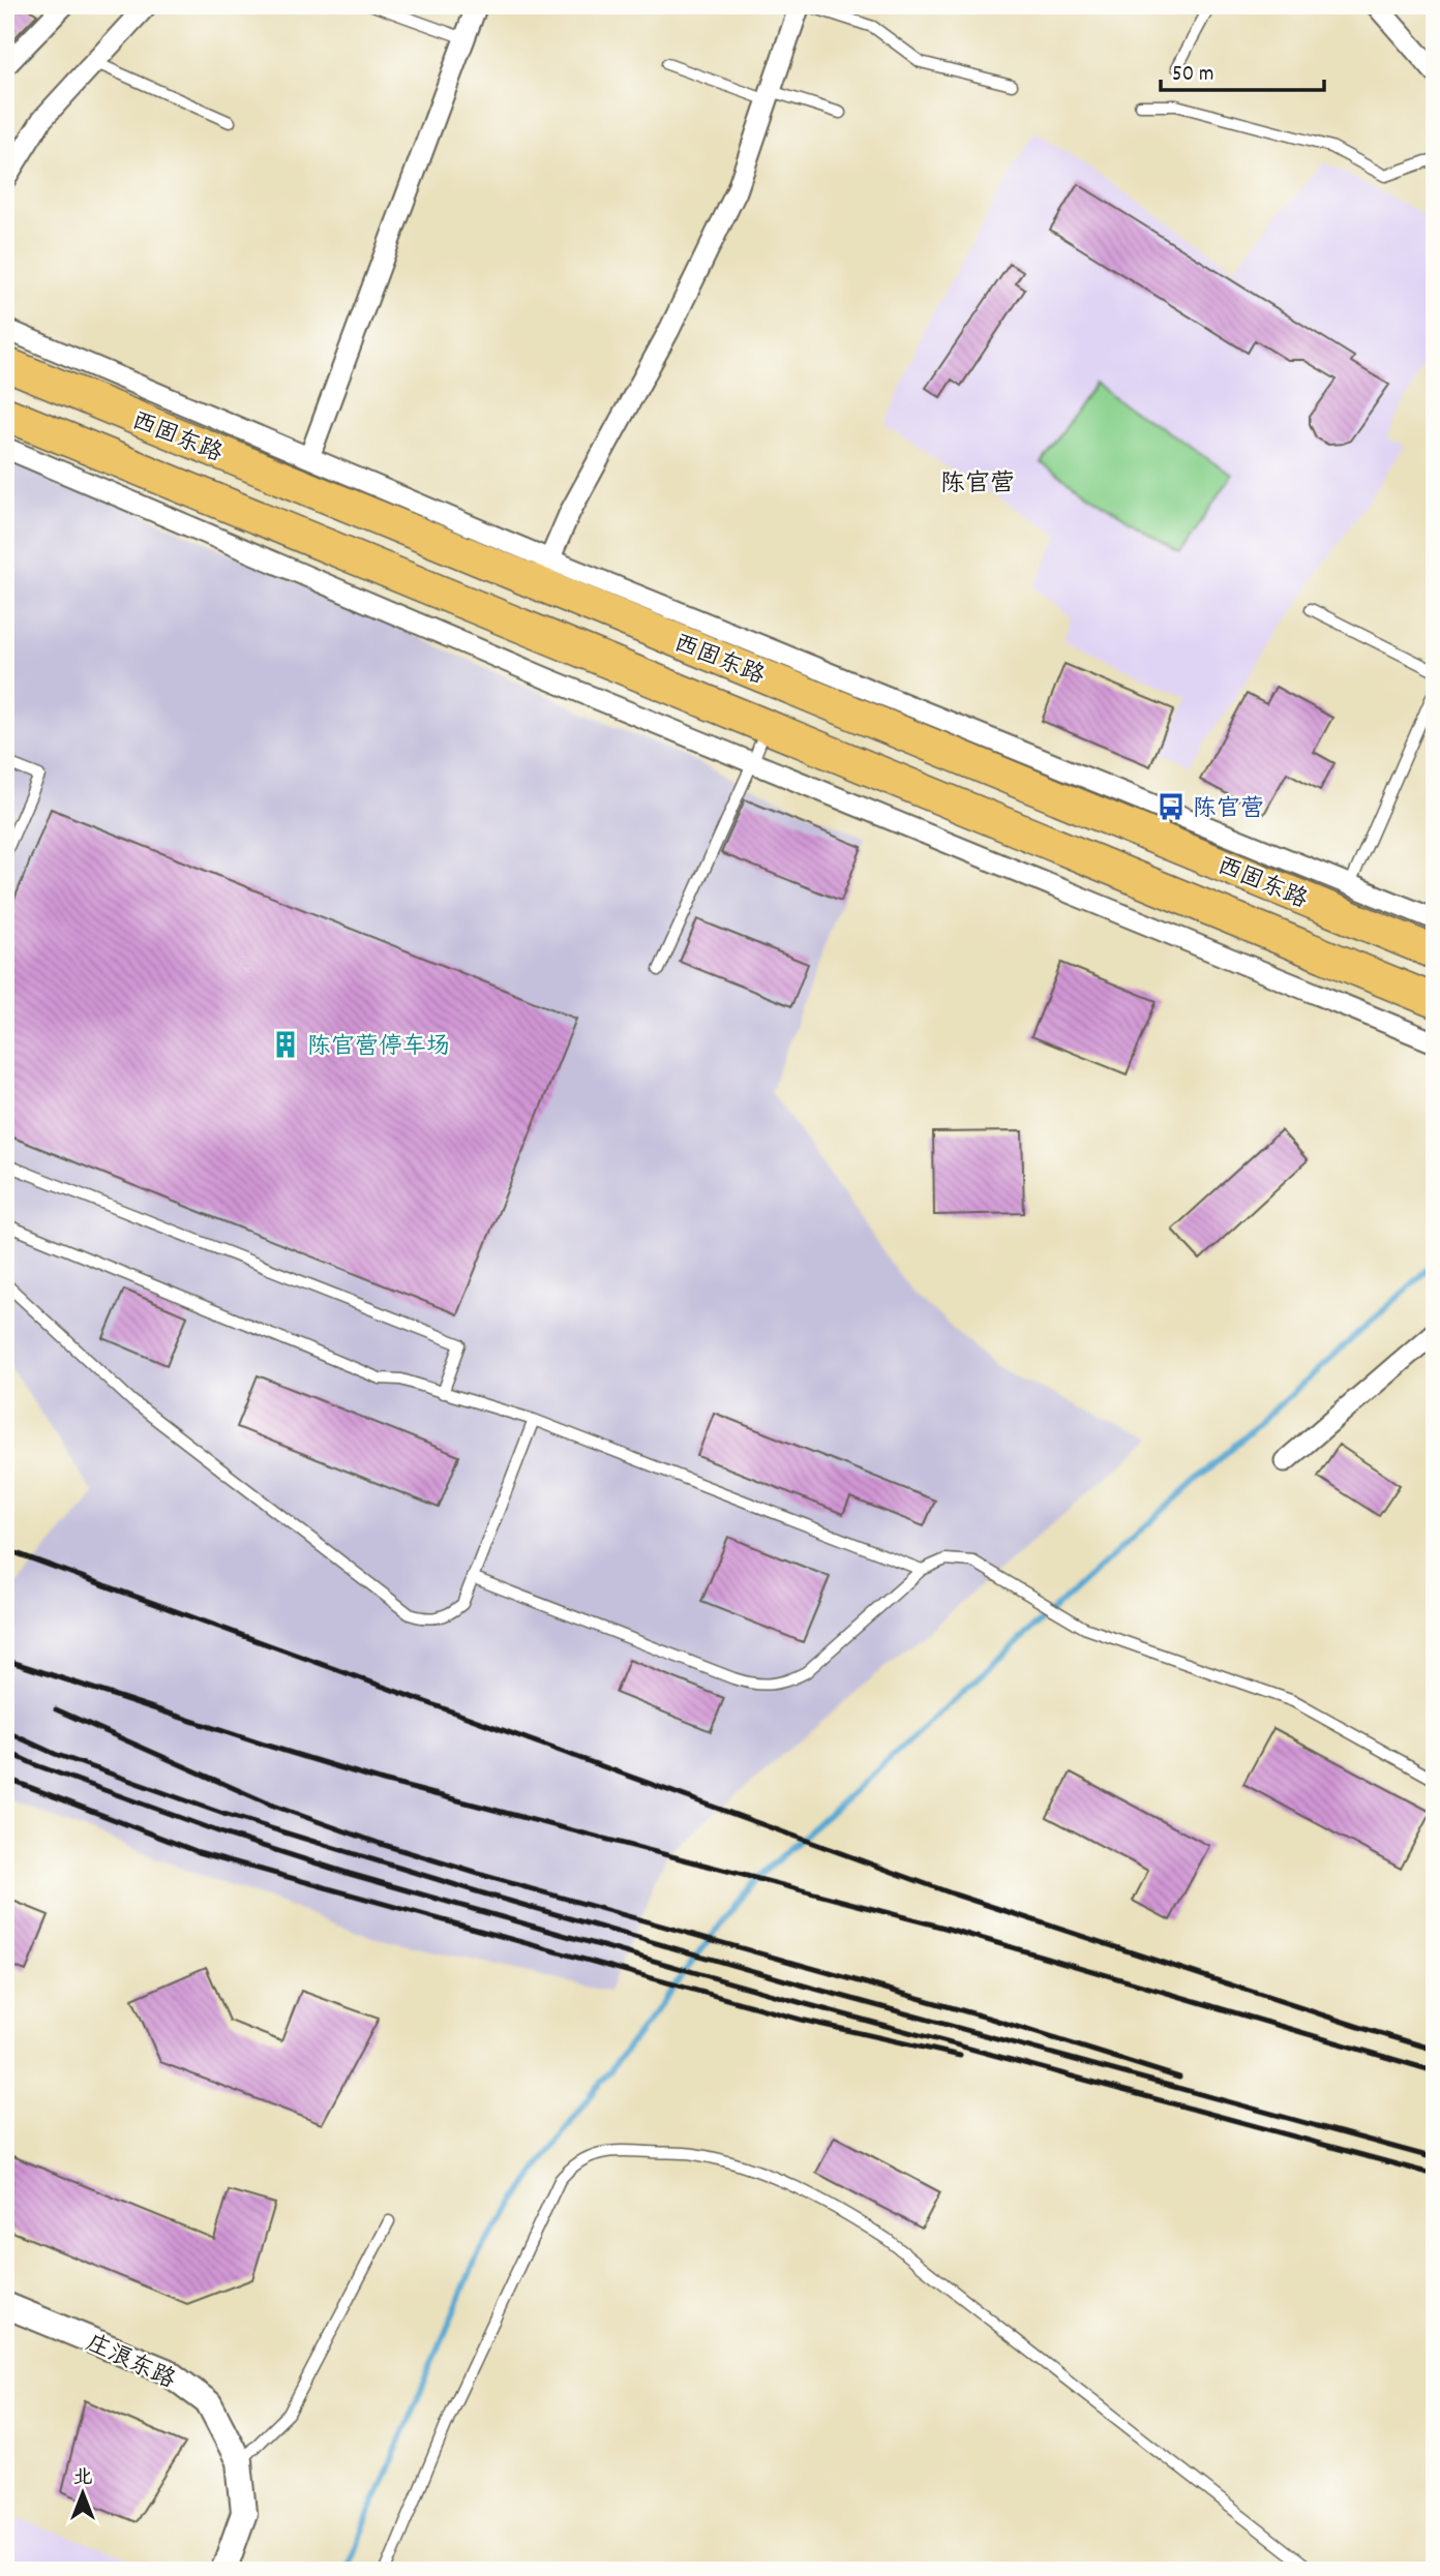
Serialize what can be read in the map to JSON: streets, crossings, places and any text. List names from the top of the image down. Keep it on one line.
{"streets":{"main road":["西固东路"],"street":["庄浪东路"]},"districts":["陈官营"],"places":{"bus stop":["陈官营"],"building":["陈官营停车场"]},"scale_bar":"50 m","north":"top"}
